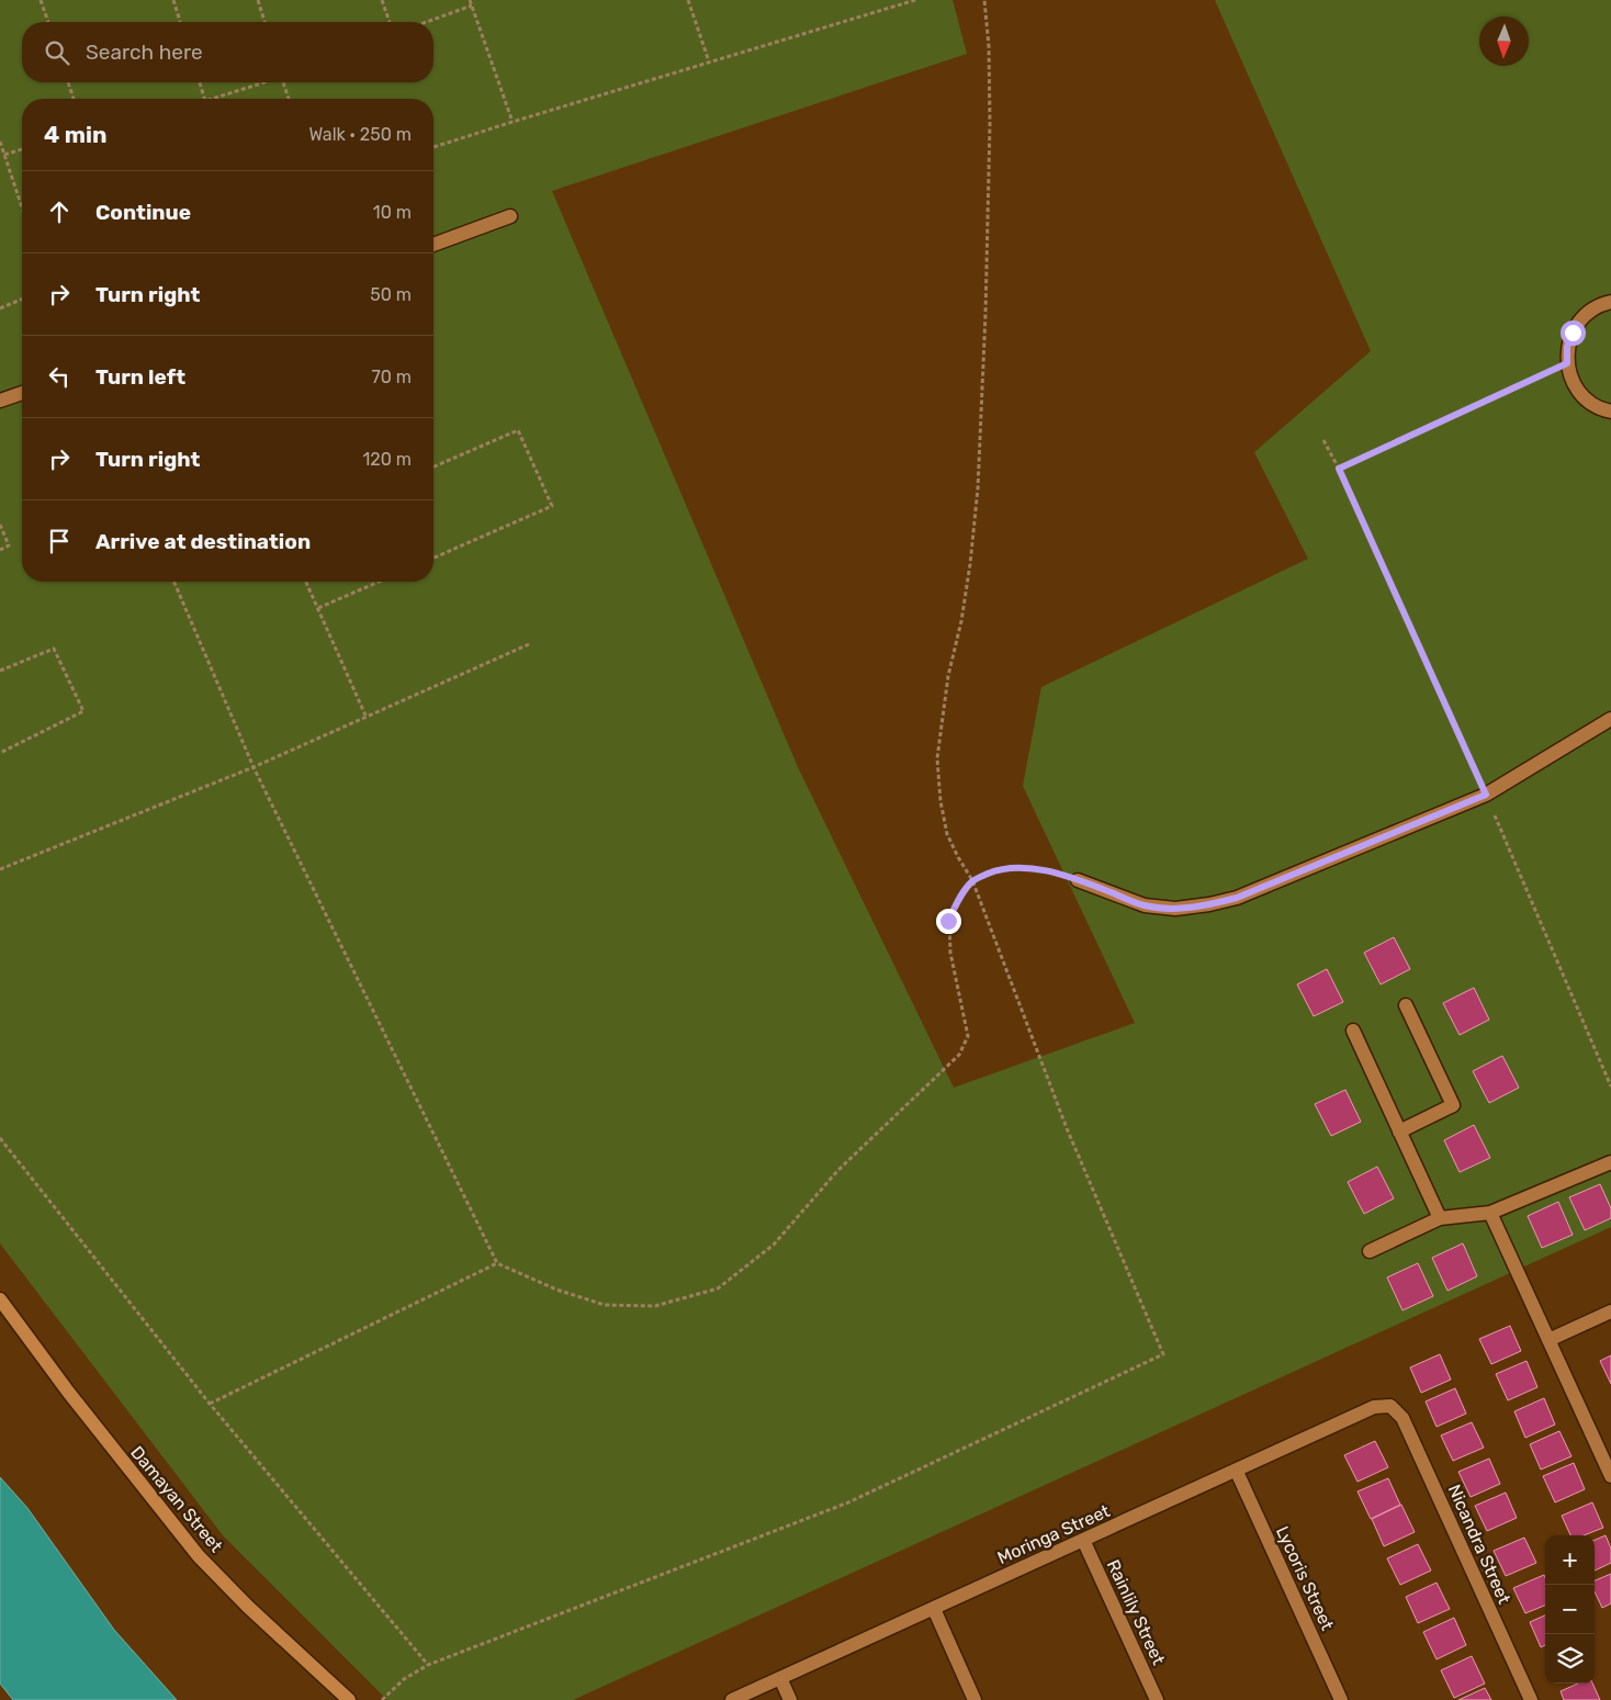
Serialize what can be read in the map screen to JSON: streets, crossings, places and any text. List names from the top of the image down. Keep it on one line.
{"streets":{"street":["Damayan Street","Moringa Street","Nicandra Street","Lycoris Street","Rainlily Street"]},"crossings":[["Moringa Street","Nicandra Street"],["Moringa Street","Lycoris Street"],["Moringa Street","Rainlily Street"]],"north":"bottom","page":{"search":"Search here","heading":["4 min","Walk · 250 m"],"list":[["Continue","10 m"],["Turn right","50 m"],["Turn left","70 m"],["Turn right","120 m"],"Arrive at destination"],"map_buttons":["+","−"]}}
